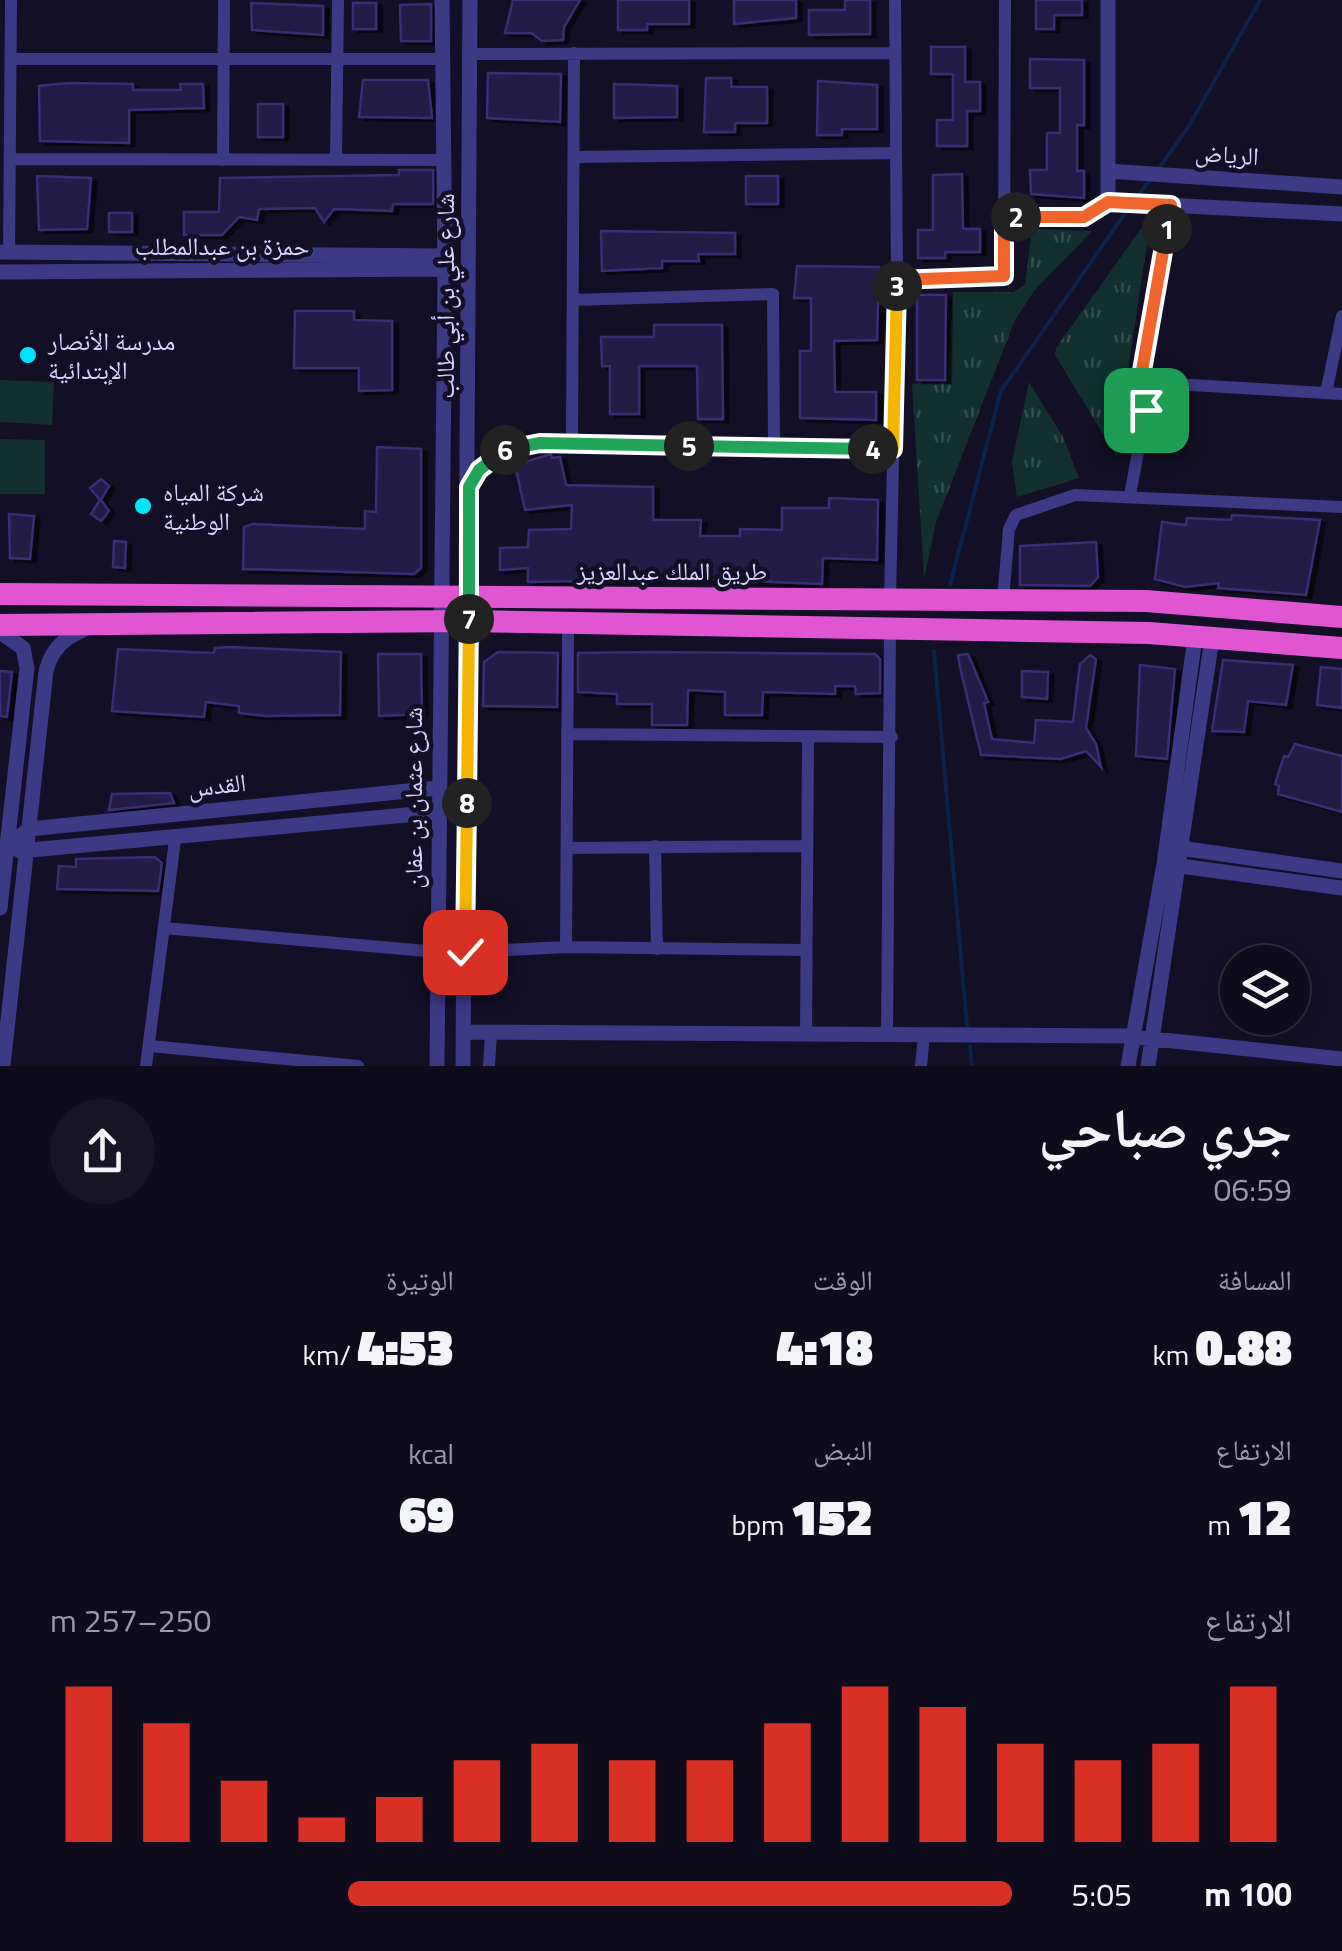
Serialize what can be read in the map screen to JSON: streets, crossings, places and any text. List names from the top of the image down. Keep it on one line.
{"streets":{"highway":["طريق الملك عبدالعزيز"],"street":["الرياض","حمزة بن عبدالمطلب","شارع علي بن أبي طالب","القدس","شارع عثمان بن عفان"]},"crossings":[["حمزة بن عبدالمطلب","شارع علي بن أبي طالب"],["شارع علي بن أبي طالب","طريق الملك عبدالعزيز"],["شارع علي بن أبي طالب","شارع عثمان بن عفان"],["طريق الملك عبدالعزيز","شارع عثمان بن عفان"],["القدس","شارع عثمان بن عفان"]],"places":["مدرسة الأنصار الإبتدائية","شركة المياه الوطنية"],"page":{"pins":["2","1","3","5","4","6","7","8"],"heading":["جري صباحي","06:59"],"stats":[["المسافة","0.88 km"],["الوقت","4:18"],["الوتيرة","4:53 /km"],["الارتفاع","12 m"],["النبض","152 bpm"],["kcal","69"]],"chart":["الارتفاع","250–257 m"],"list":[{"name":"100 m","note":"5:05"}]}}
